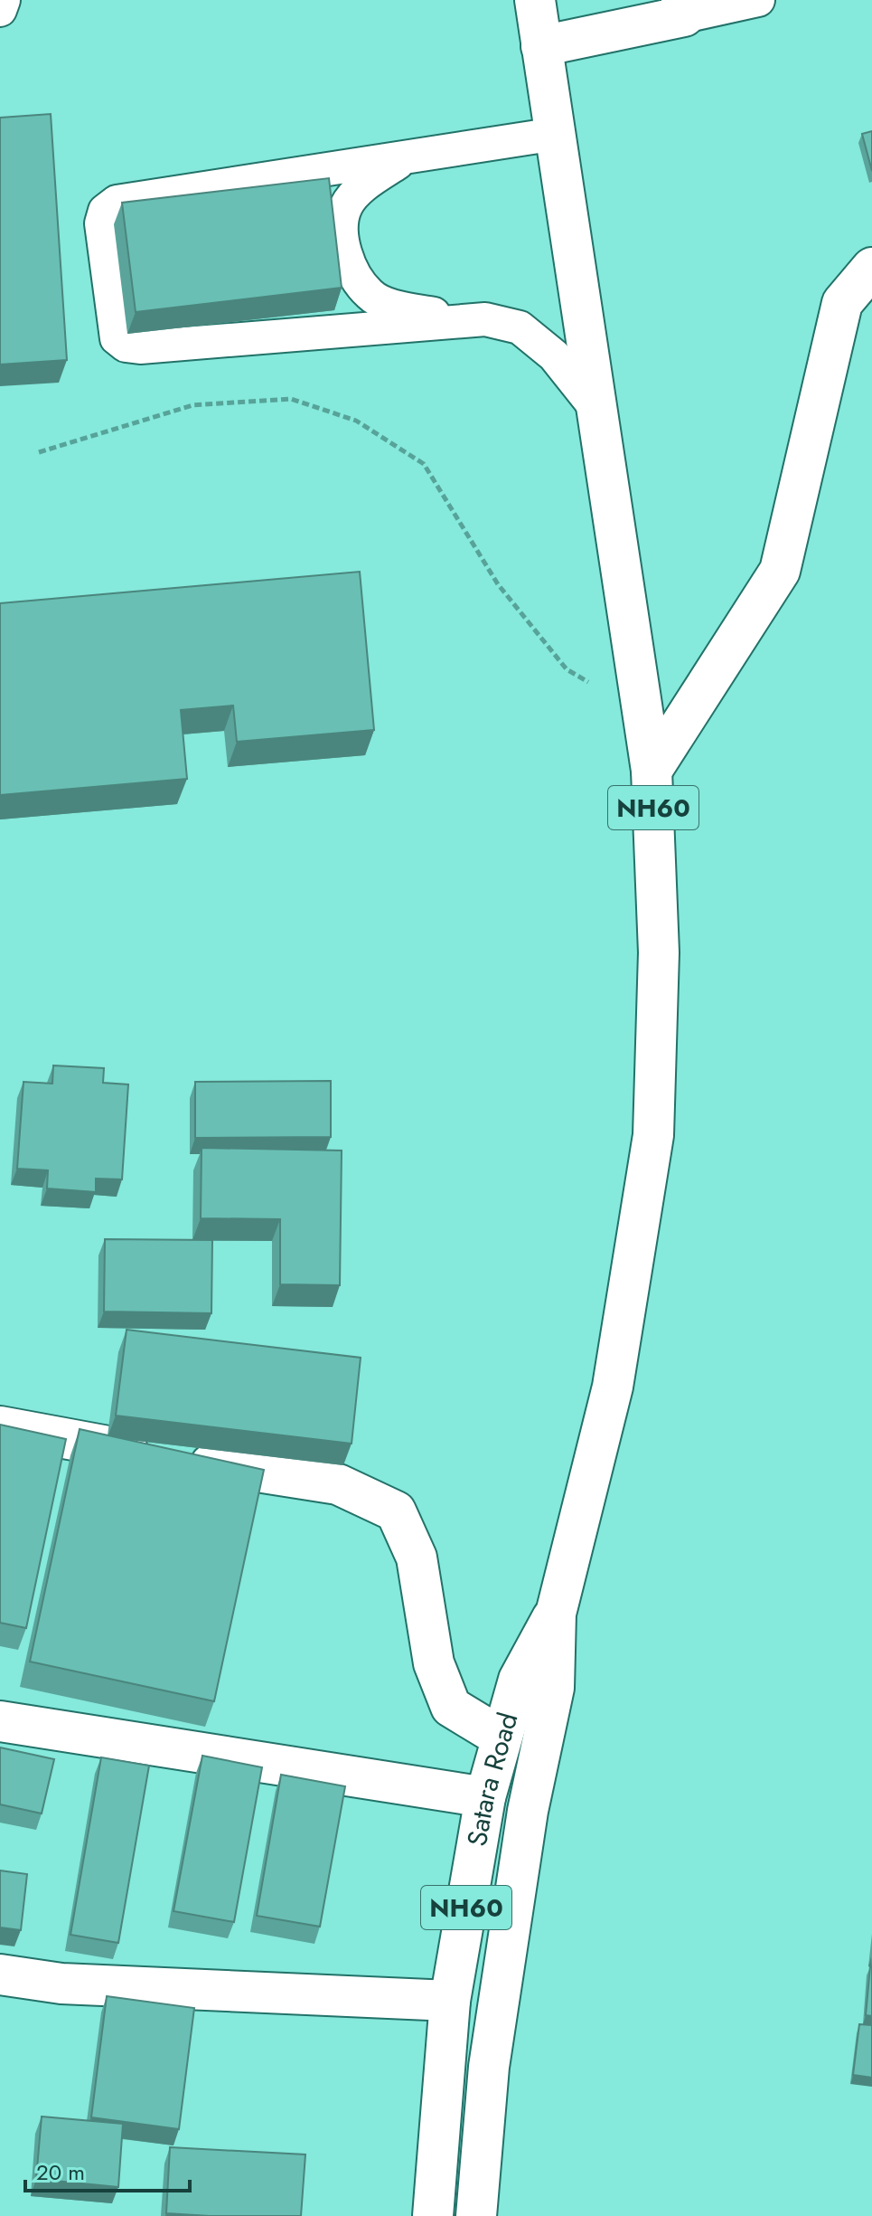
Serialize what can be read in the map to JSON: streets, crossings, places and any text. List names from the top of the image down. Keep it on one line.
{"streets":{"main road":["NH60","Satara Road"]},"crossings":[["NH60","Satara Road"]],"scale_bar":"20 m"}
